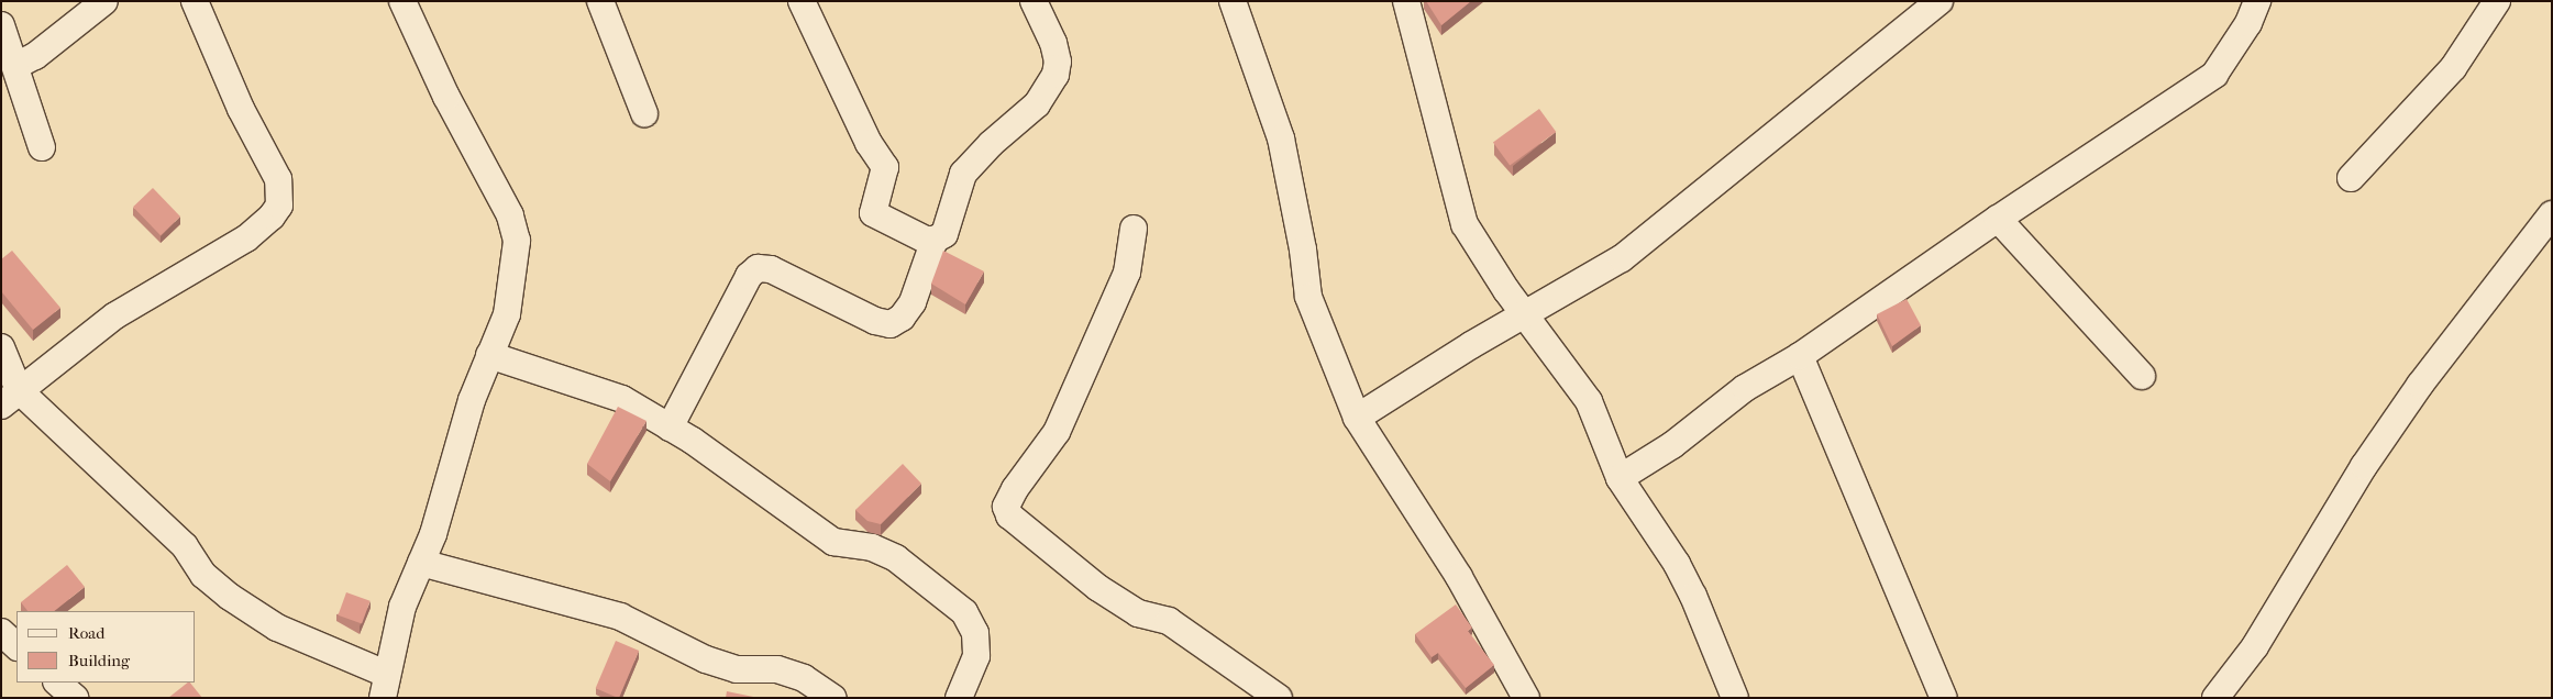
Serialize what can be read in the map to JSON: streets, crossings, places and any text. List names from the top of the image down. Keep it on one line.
{"legend":["Road","Building"]}
